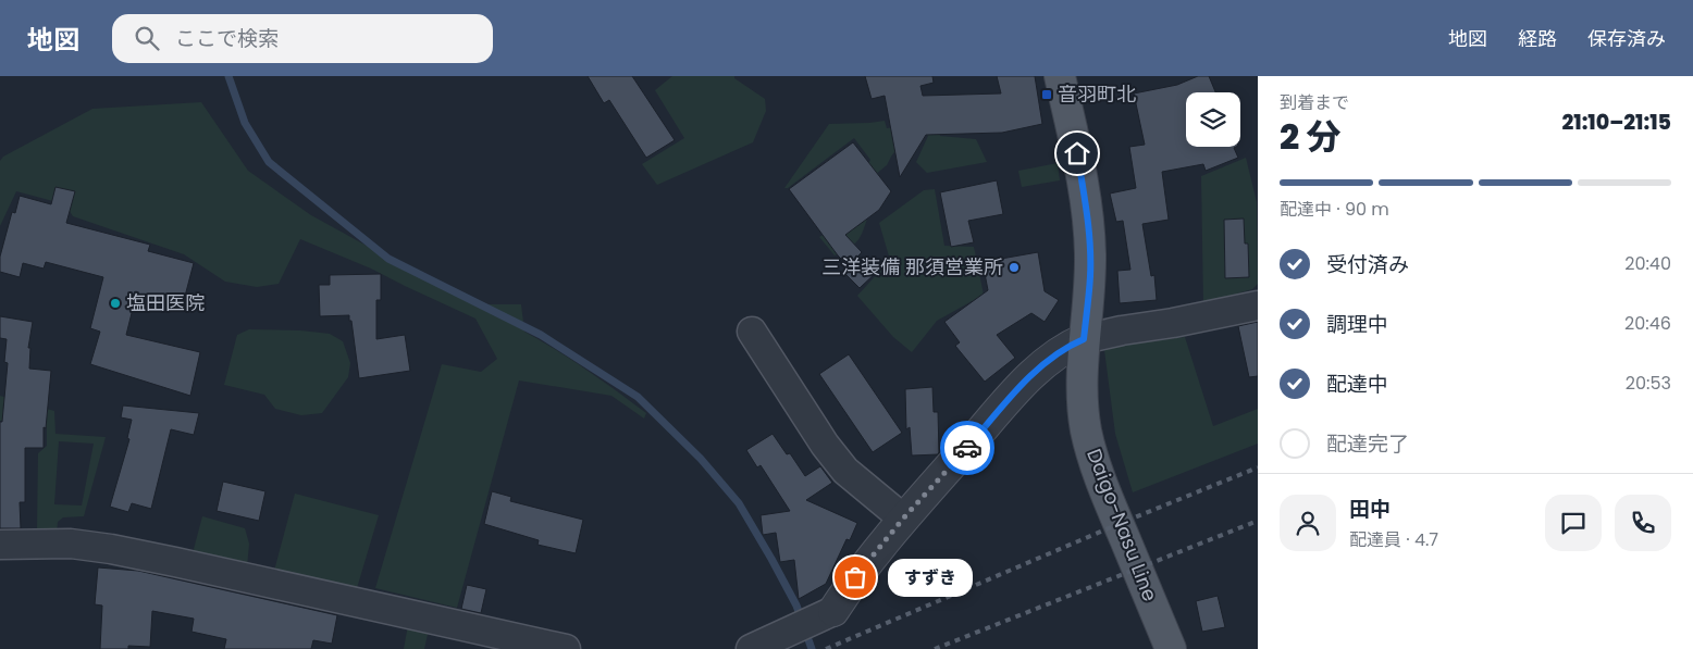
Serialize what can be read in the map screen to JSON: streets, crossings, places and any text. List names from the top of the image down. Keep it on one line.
{"streets":{"main road":["Daigo-Nasu Line"]},"places":{"transit":["音羽町北"],"other":["三洋装備 那須営業所","塩田医院","すずき"]},"page":{"header":"地図","search":"ここで検索","nav":["地図","経路","保存済み"],"heading":["2 分","到着まで","21:10–21:15"],"panel":["田中","配達員 · 4.7"],"bar":"配達中 · 90 m","list":[["受付済み","20:40"],["調理中","20:46"],["配達中","20:53"],"配達完了"],"bubble":"すずき"}}
